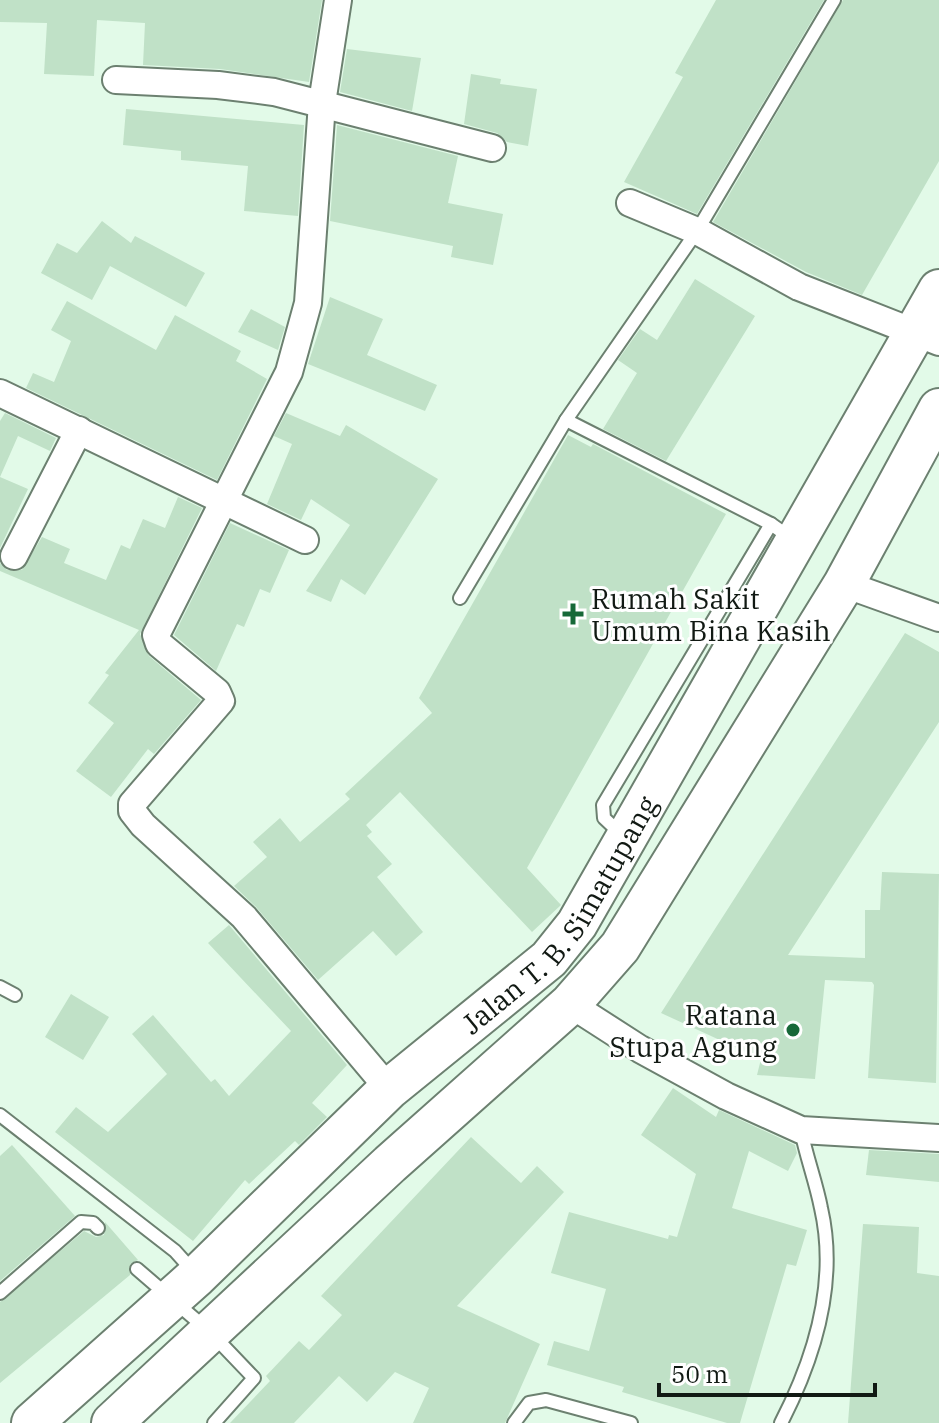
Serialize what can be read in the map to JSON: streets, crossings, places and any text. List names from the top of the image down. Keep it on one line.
{"streets":{"main road":["Jalan T. B. Simatupang"]},"places":{"health":["Rumah Sakit Umum Bina Kasih"],"other":["Ratana Stupa Agung"]},"scale_bar":"50 m"}
